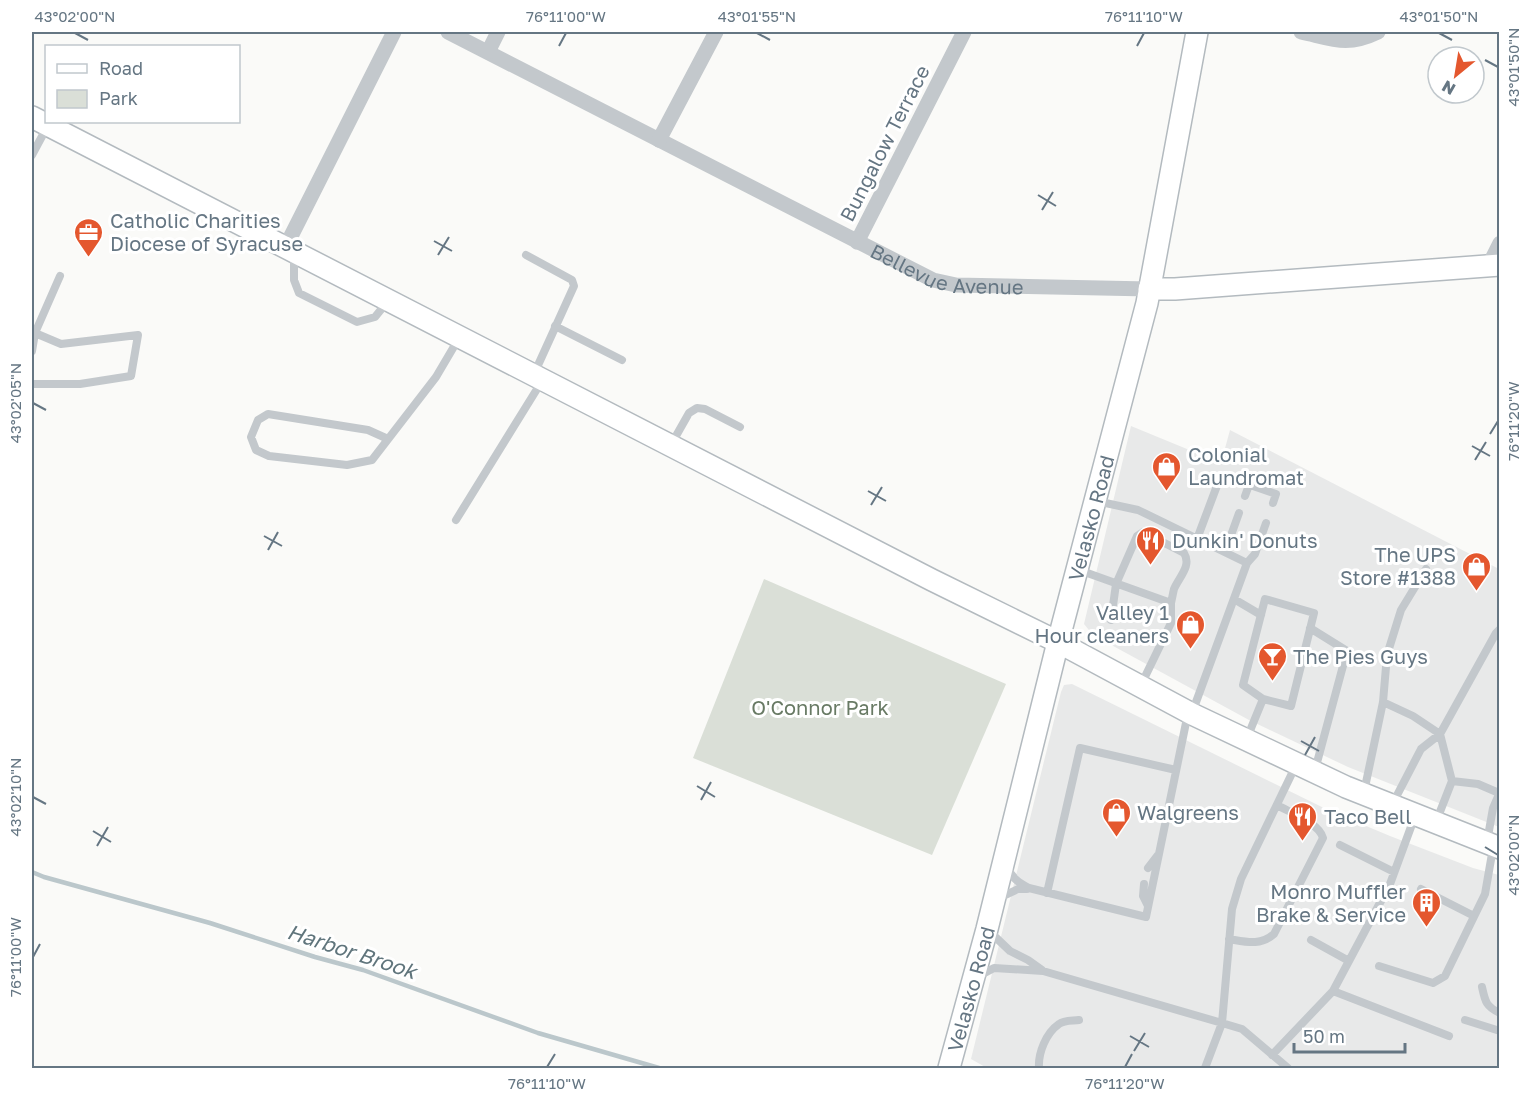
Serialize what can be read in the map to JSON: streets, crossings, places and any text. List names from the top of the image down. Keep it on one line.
{"streets":{"main road":["Bellevue Avenue","Velasko Road"],"street":["Bungalow Terrace"]},"crossings":[["Bungalow Terrace","Bellevue Avenue"],["Bellevue Avenue","Velasko Road"]],"water":["Harbor Brook"],"parks":["O'Connor Park"],"places":{"office":["Catholic Charities Diocese of Syracuse"],"shop":["Colonial Laundromat","The UPS Store #1388","Valley 1 Hour cleaners","Walgreens"],"restaurant":["Dunkin' Donuts","Taco Bell"],"bar":["The Pies Guys"],"building":["Monro Muffler Brake & Service"]},"legend":["Road","Park"],"scale_bar":"50 m","north":"bottom left","coordinates":["43°02'00\"N","76°11'00\"W","43°01'55\"N","76°11'10\"W","43°01'50\"N","43°02'05\"N","76°11'20\"W","43°02'10\"N"]}
